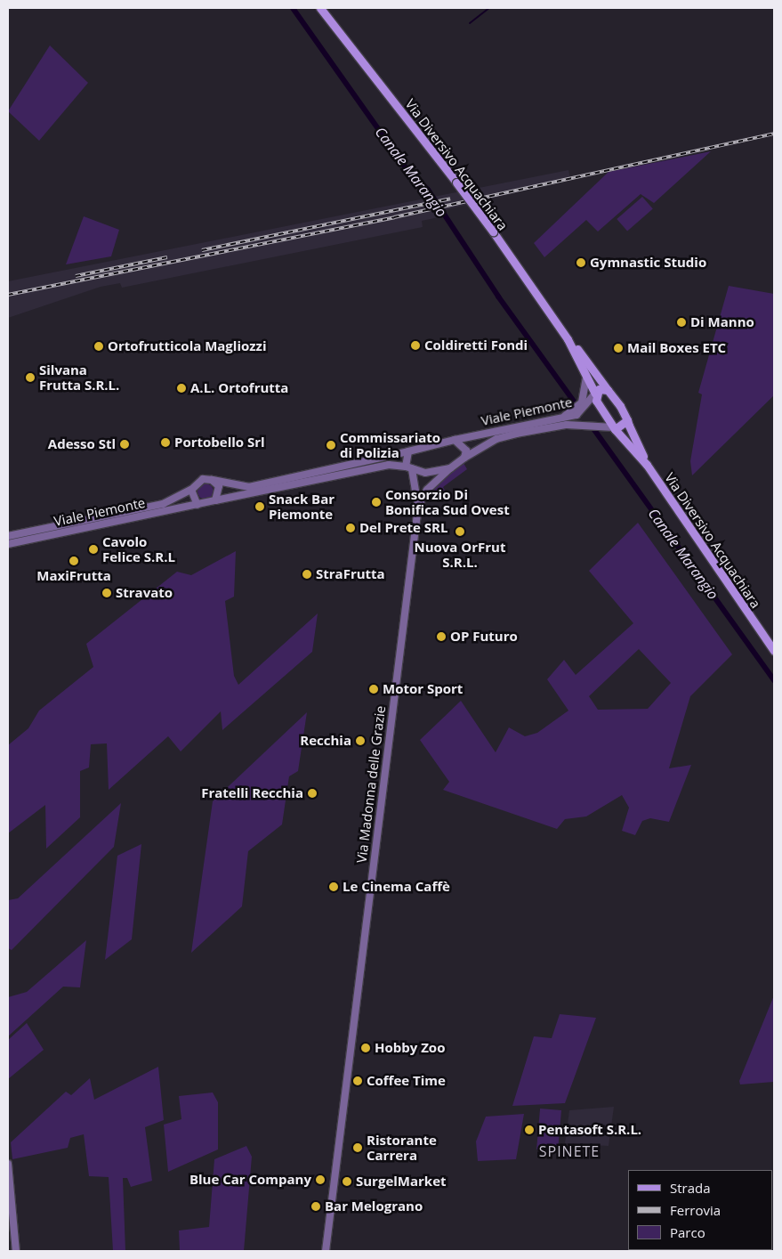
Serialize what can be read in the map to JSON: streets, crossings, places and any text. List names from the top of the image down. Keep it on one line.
{"streets":{"main road":["Via Diversivo Acquachiara"],"street":["Viale Piemonte","Via Madonna delle Grazie"]},"districts":["SPINETE"],"water":["Canale Marangio"],"places":["Gymnastic Studio","Di Manno","Coldiretti Fondi","Ortofrutticola Magliozzi","Mail Boxes ETC","Silvana Frutta S.R.L.","A.L. Ortofrutta","Portobello Srl","Adesso Stl","Commissariato di Polizia","Consorzio Di Bonifica Sud Ovest","Snack Bar Piemonte","Del Prete SRL","Nuova OrFrut S.R.L.","Cavolo Felice S.R.L","MaxiFrutta","StraFrutta","Stravato","OP Futuro","Motor Sport","Recchia","Fratelli Recchia","Le Cinema Caffè","Hobby Zoo","Coffee Time","Pentasoft S.R.L.","Ristorante Carrera","Blue Car Company","SurgelMarket","Bar Melograno"],"legend":["Strada","Ferrovia","Parco"]}
